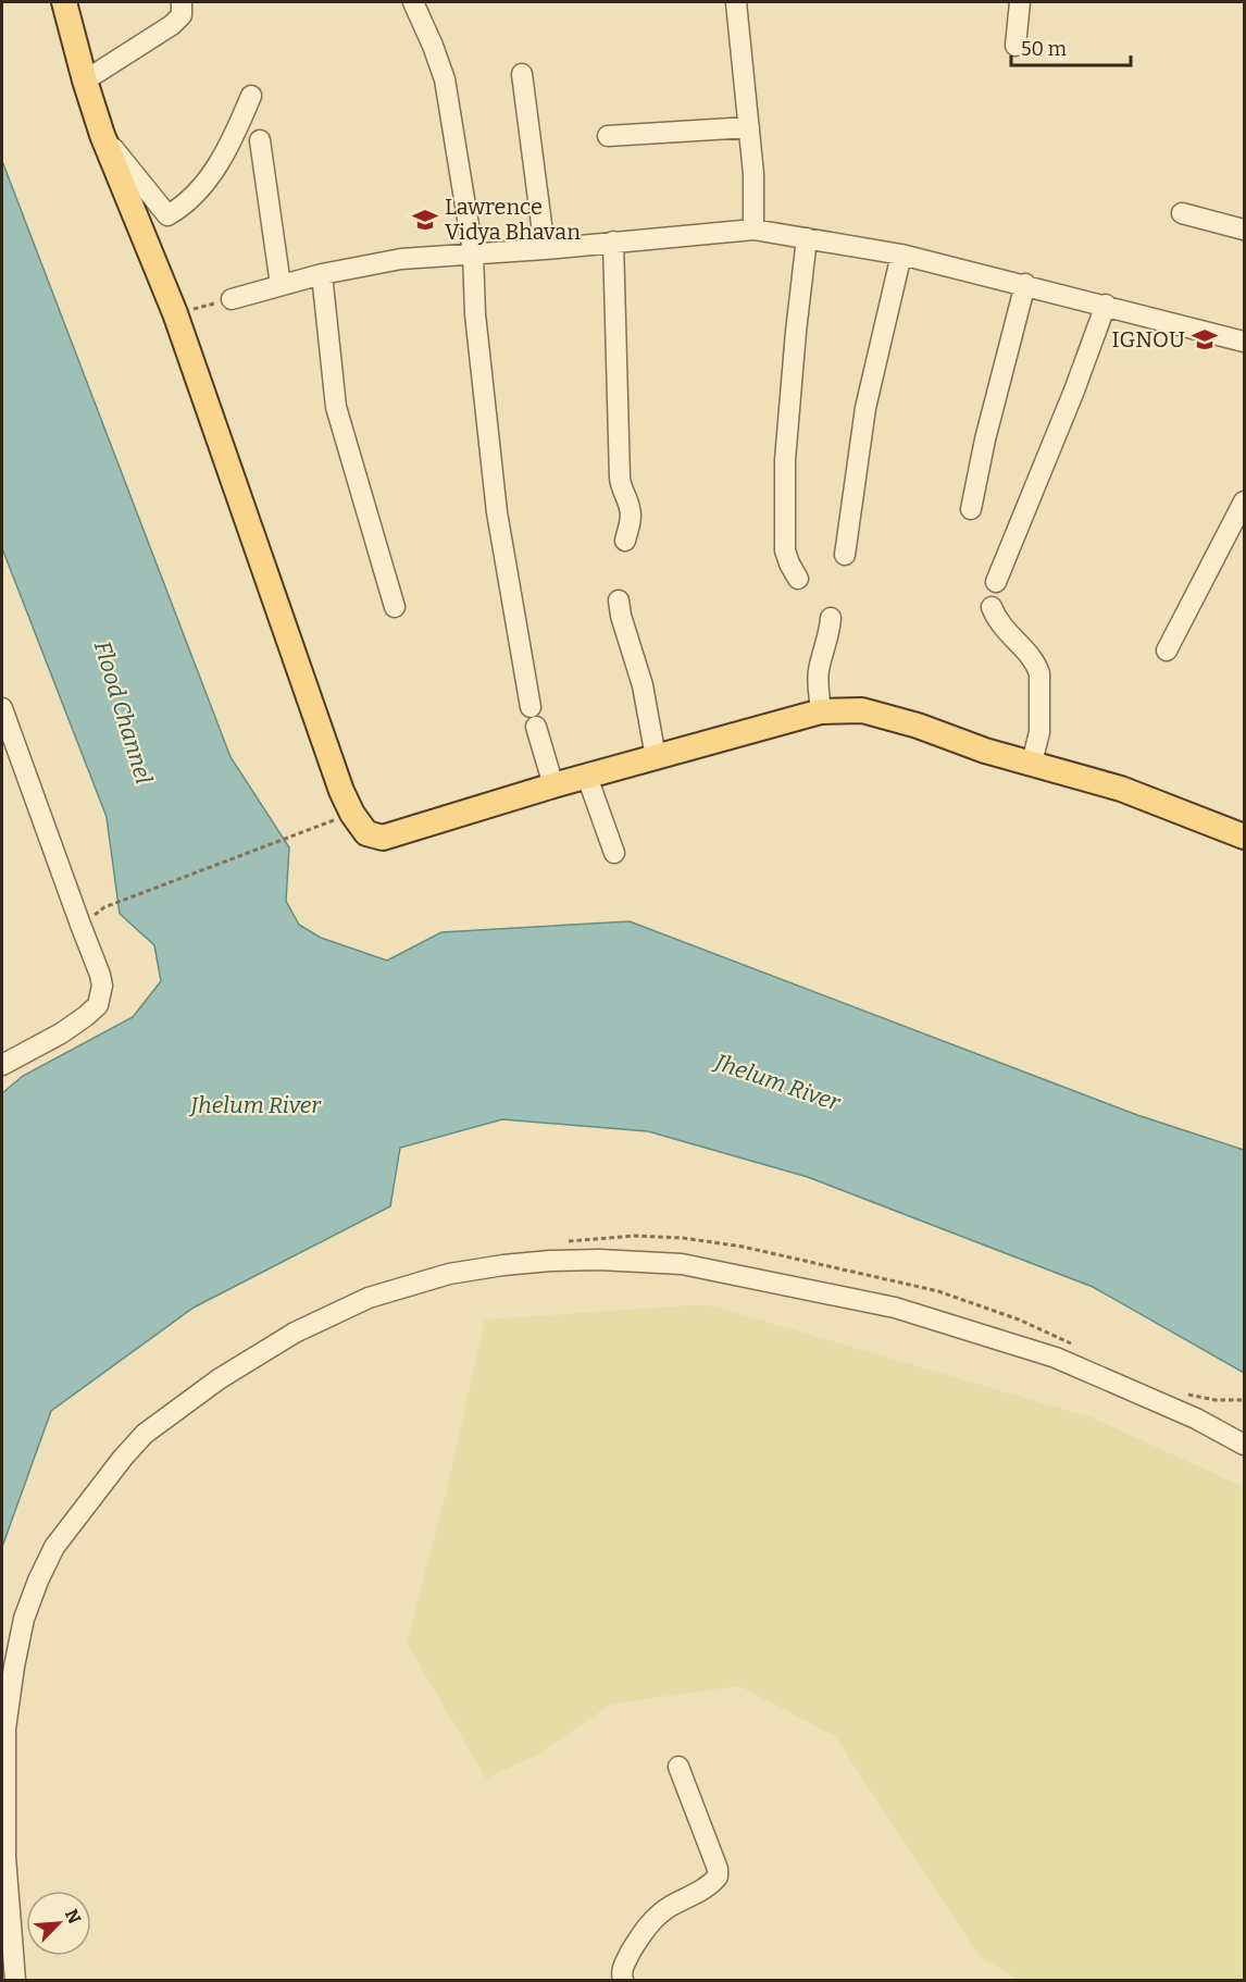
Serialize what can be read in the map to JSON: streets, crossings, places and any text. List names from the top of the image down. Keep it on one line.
{"water":["Flood Channel","Jhelum River"],"places":{"school or university":["Lawrence Vidya Bhavan","IGNOU"]},"scale_bar":"50 m","north":"top right"}
